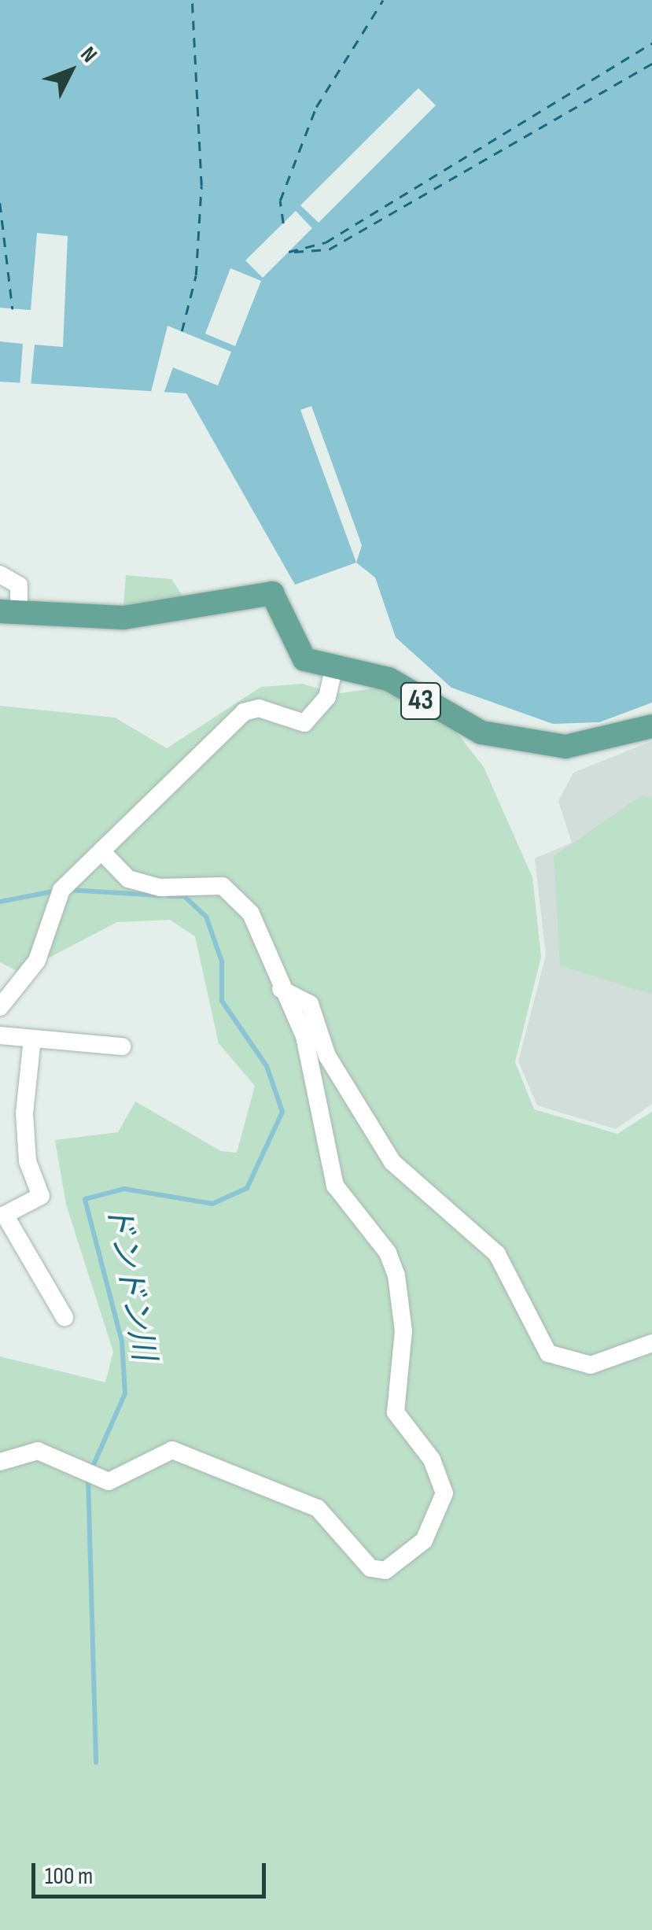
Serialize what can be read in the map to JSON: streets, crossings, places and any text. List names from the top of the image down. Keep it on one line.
{"streets":{"main road":["43"]},"water":["ドンドン川"],"scale_bar":"100 m","north":"top right"}
